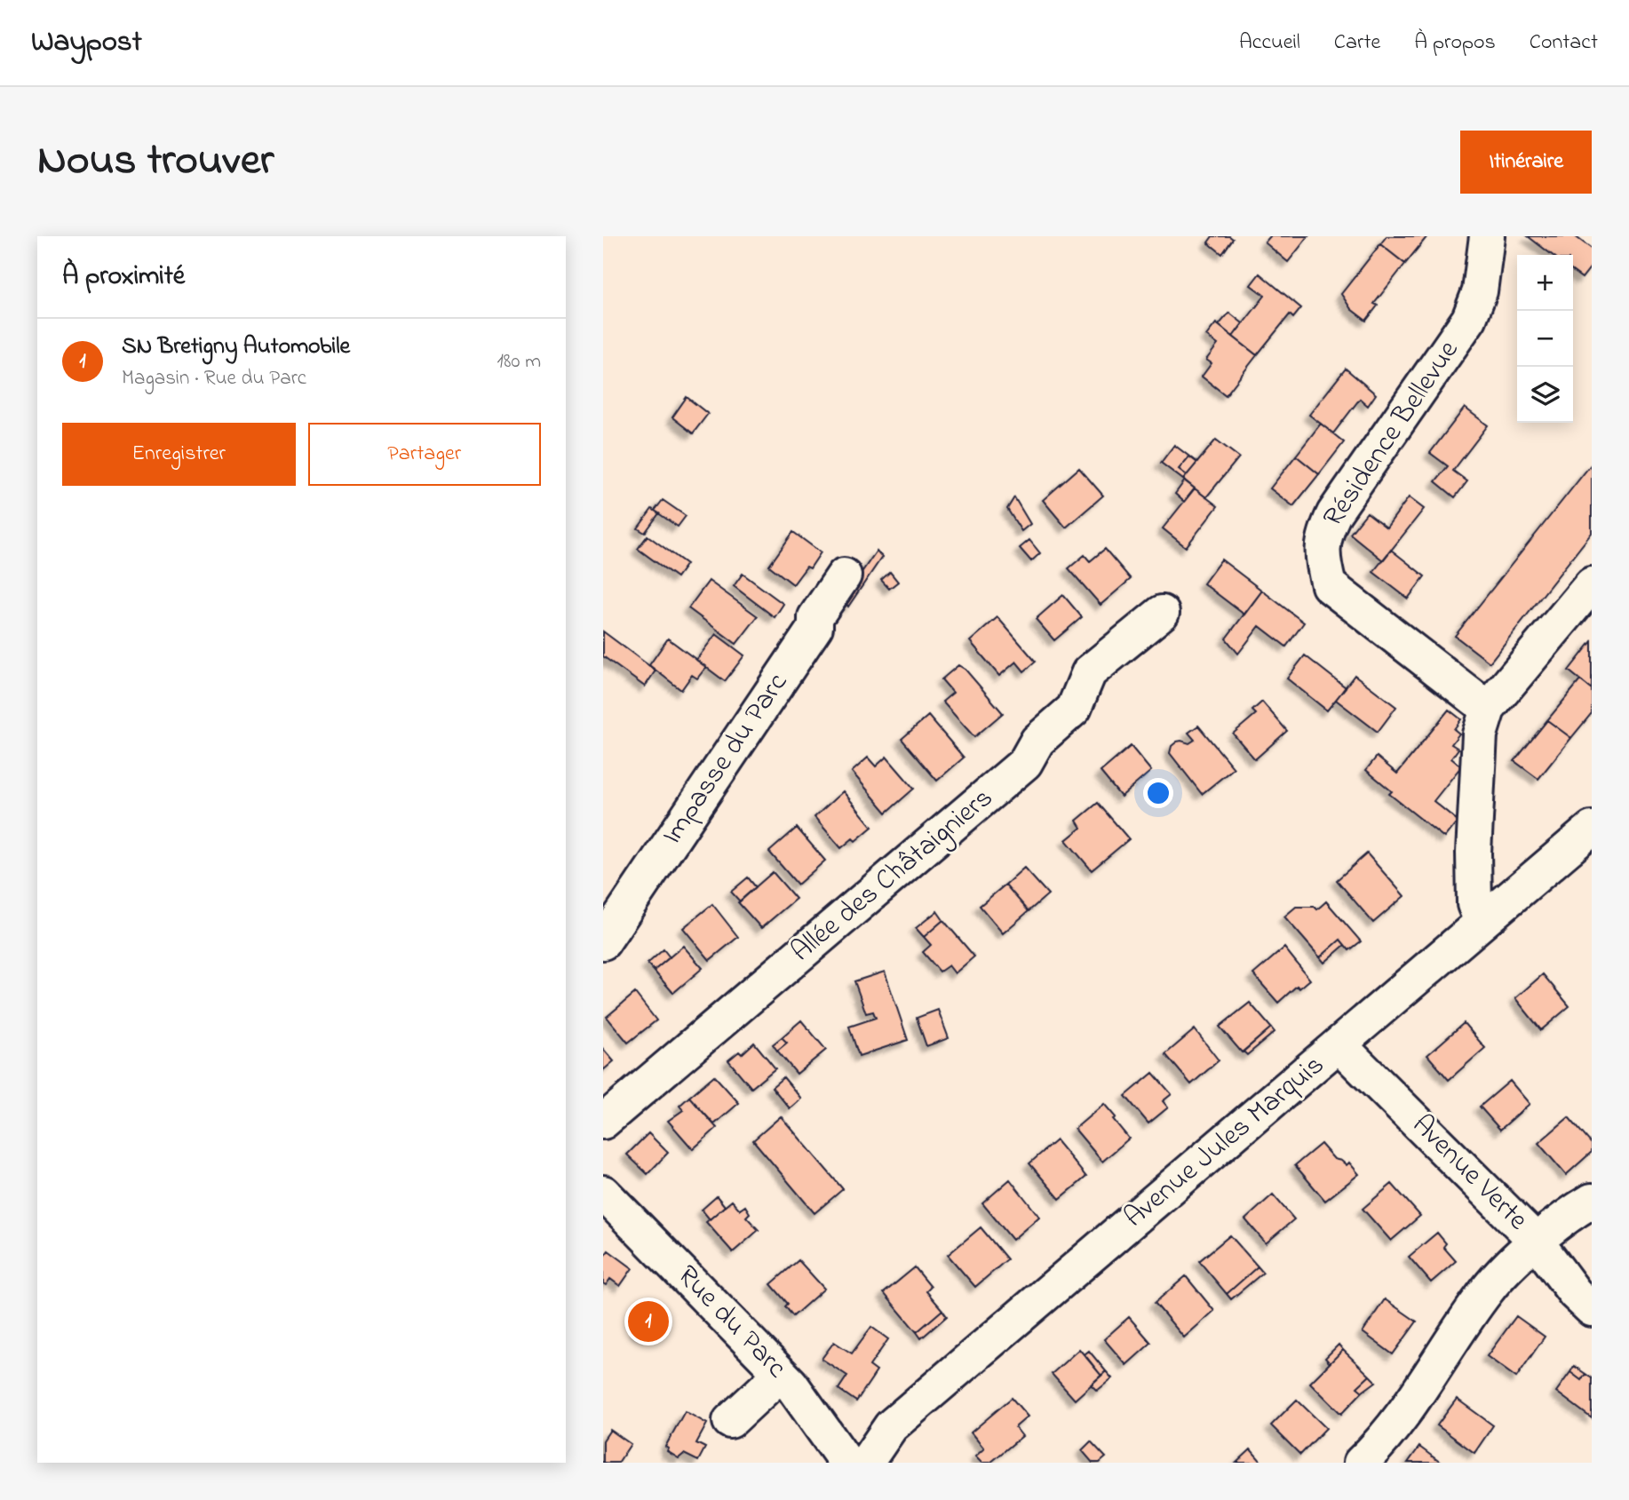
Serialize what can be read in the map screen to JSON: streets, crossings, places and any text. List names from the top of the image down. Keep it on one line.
{"streets":{"street":["Résidence Bellevue","Impasse du Parc","Allée des Châtaigniers","Avenue Jules Marquis","Avenue Verte","Rue du Parc"]},"crossings":[["Avenue Jules Marquis","Avenue Verte"]],"page":{"header":"Waypost","nav":["Accueil","Carte","À propos","Contact"],"title":"Nous trouver","buttons":["Itinéraire",["Enregistrer","Partager"]],"heading":"À proximité","map_buttons":["+","−"],"list":[{"mark":"1","name":"SN Bretigny Automobile","note":"Magasin · Rue du Parc","value":"180 m"}],"pins":"1"}}
